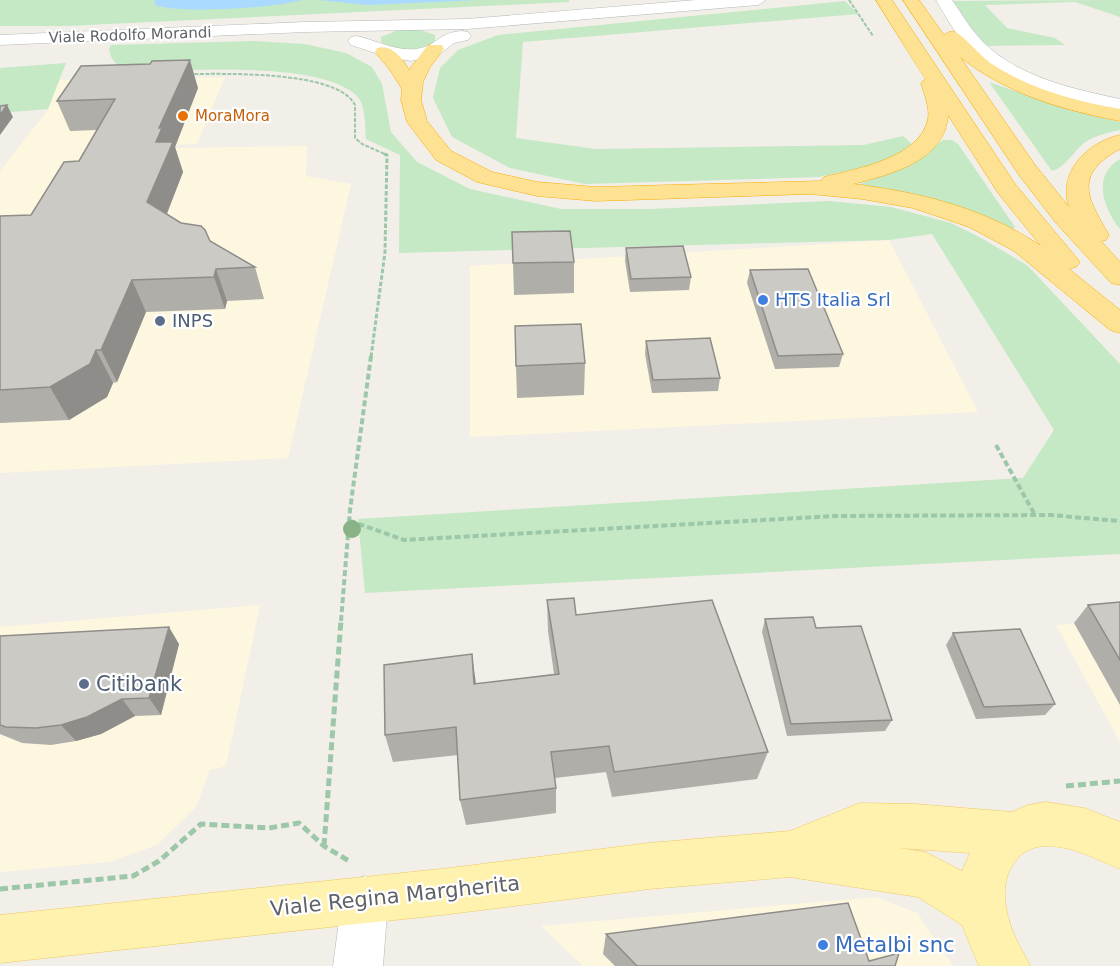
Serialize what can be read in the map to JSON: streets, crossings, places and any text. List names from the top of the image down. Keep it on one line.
{"streets":{"main road":["Viale Regina Margherita"],"street":["Viale Rodolfo Morandi"]},"places":["MoraMora","HTS Italia Srl","INPS","Citibank","Metalbi snc"]}
